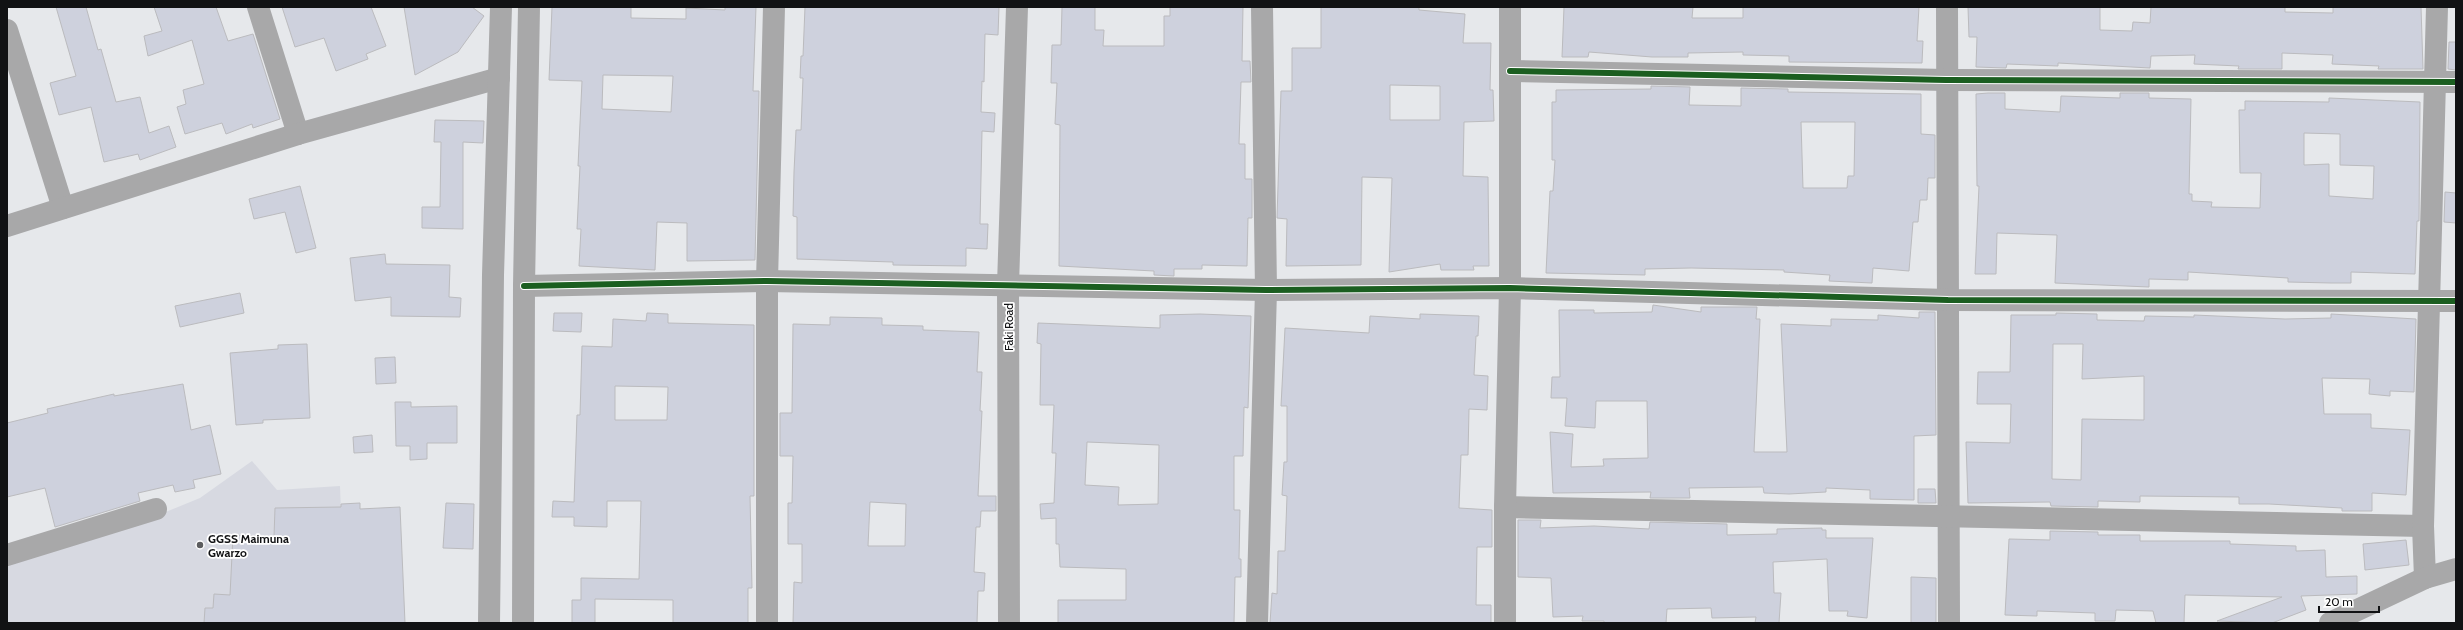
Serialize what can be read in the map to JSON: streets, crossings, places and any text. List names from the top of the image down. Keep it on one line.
{"streets":{"street":["Faki Road"]},"places":["GGSS Maimuna Gwarzo"],"scale_bar":"20 m"}
